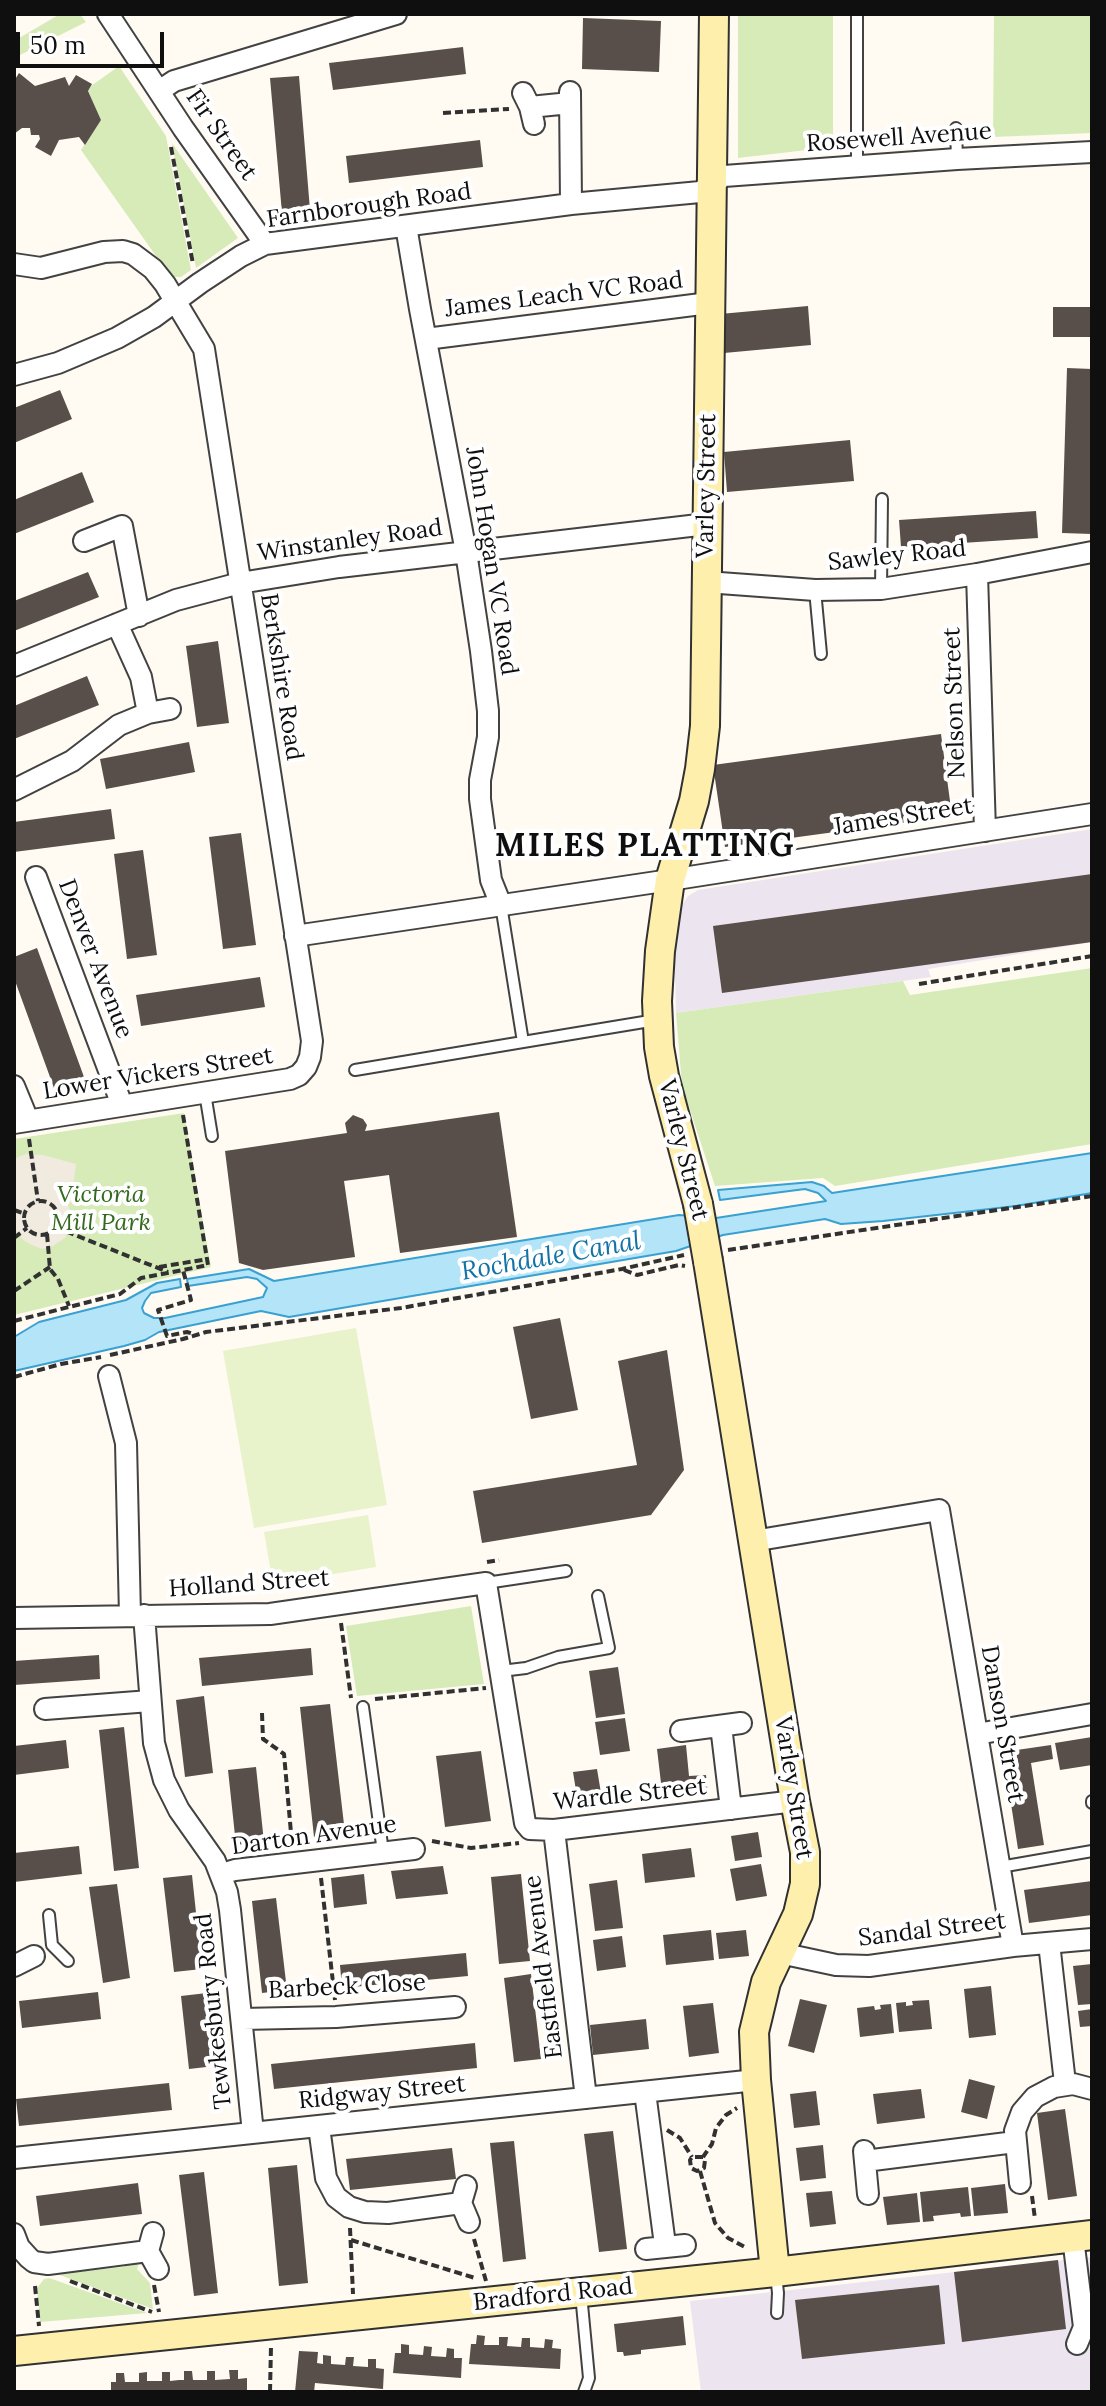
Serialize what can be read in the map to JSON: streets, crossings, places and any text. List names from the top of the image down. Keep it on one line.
{"streets":{"street":["Fir Street","Rosewell Avenue","Farnborough Road","James Leach VC Road","Varley Street","Winstanley Road","Sawley Road","John Hogan VC Road","Berkshire Road","Nelson Street","James Street","Denver Avenue","Lower Vickers Street","Holland Street","Danson Street","Wardle Street","Darton Avenue","Sandal Street","Eastfield Avenue","Barbeck Close","Tewkesbury Road","Ridgway Street","Bradford Road"]},"crossings":[["Fir Street","Farnborough Road"],["Rosewell Avenue","Farnborough Road"],["Rosewell Avenue","Varley Street"],["Farnborough Road","Varley Street"],["Farnborough Road","John Hogan VC Road"],["Farnborough Road","Berkshire Road"],["James Leach VC Road","Varley Street"],["James Leach VC Road","John Hogan VC Road"],["Varley Street","Winstanley Road"],["Varley Street","Sawley Road"],["Varley Street","James Street"],["Varley Street","Danson Street"],["Varley Street","Wardle Street"],["Varley Street","Sandal Street"],["Varley Street","Ridgway Street"],["Varley Street","Bradford Road"],["Winstanley Road","John Hogan VC Road"],["Winstanley Road","Berkshire Road"],["Sawley Road","Nelson Street"],["John Hogan VC Road","James Street"],["Berkshire Road","James Street"],["Berkshire Road","Lower Vickers Street"],["Nelson Street","James Street"],["Denver Avenue","Lower Vickers Street"],["Holland Street","Wardle Street"],["Holland Street","Tewkesbury Road"],["Danson Street","Sandal Street"],["Wardle Street","Eastfield Avenue"],["Darton Avenue","Tewkesbury Road"],["Eastfield Avenue","Ridgway Street"],["Barbeck Close","Tewkesbury Road"],["Tewkesbury Road","Ridgway Street"]],"districts":["MILES PLATTING"],"water":["Rochdale Canal"],"parks":["Victoria Mill Park"],"scale_bar":"50 m"}
